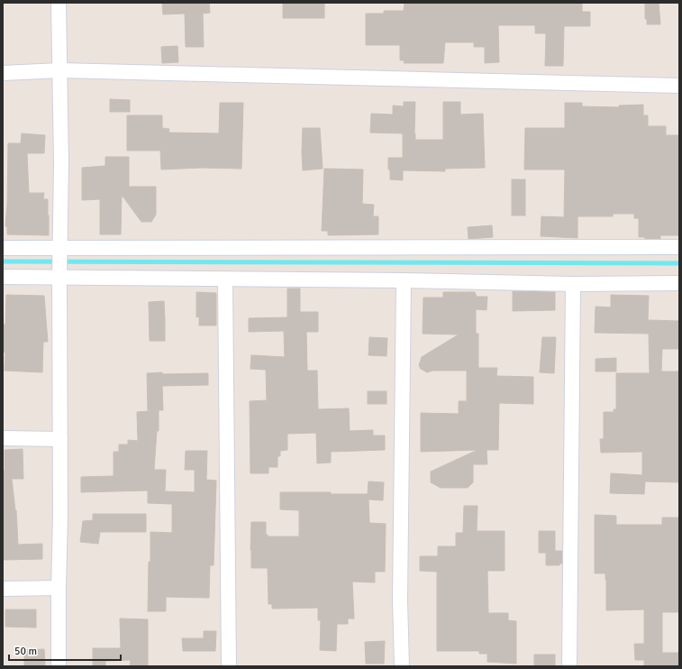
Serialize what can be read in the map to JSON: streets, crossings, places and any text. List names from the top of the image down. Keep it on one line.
{"scale_bar":"50 m"}
